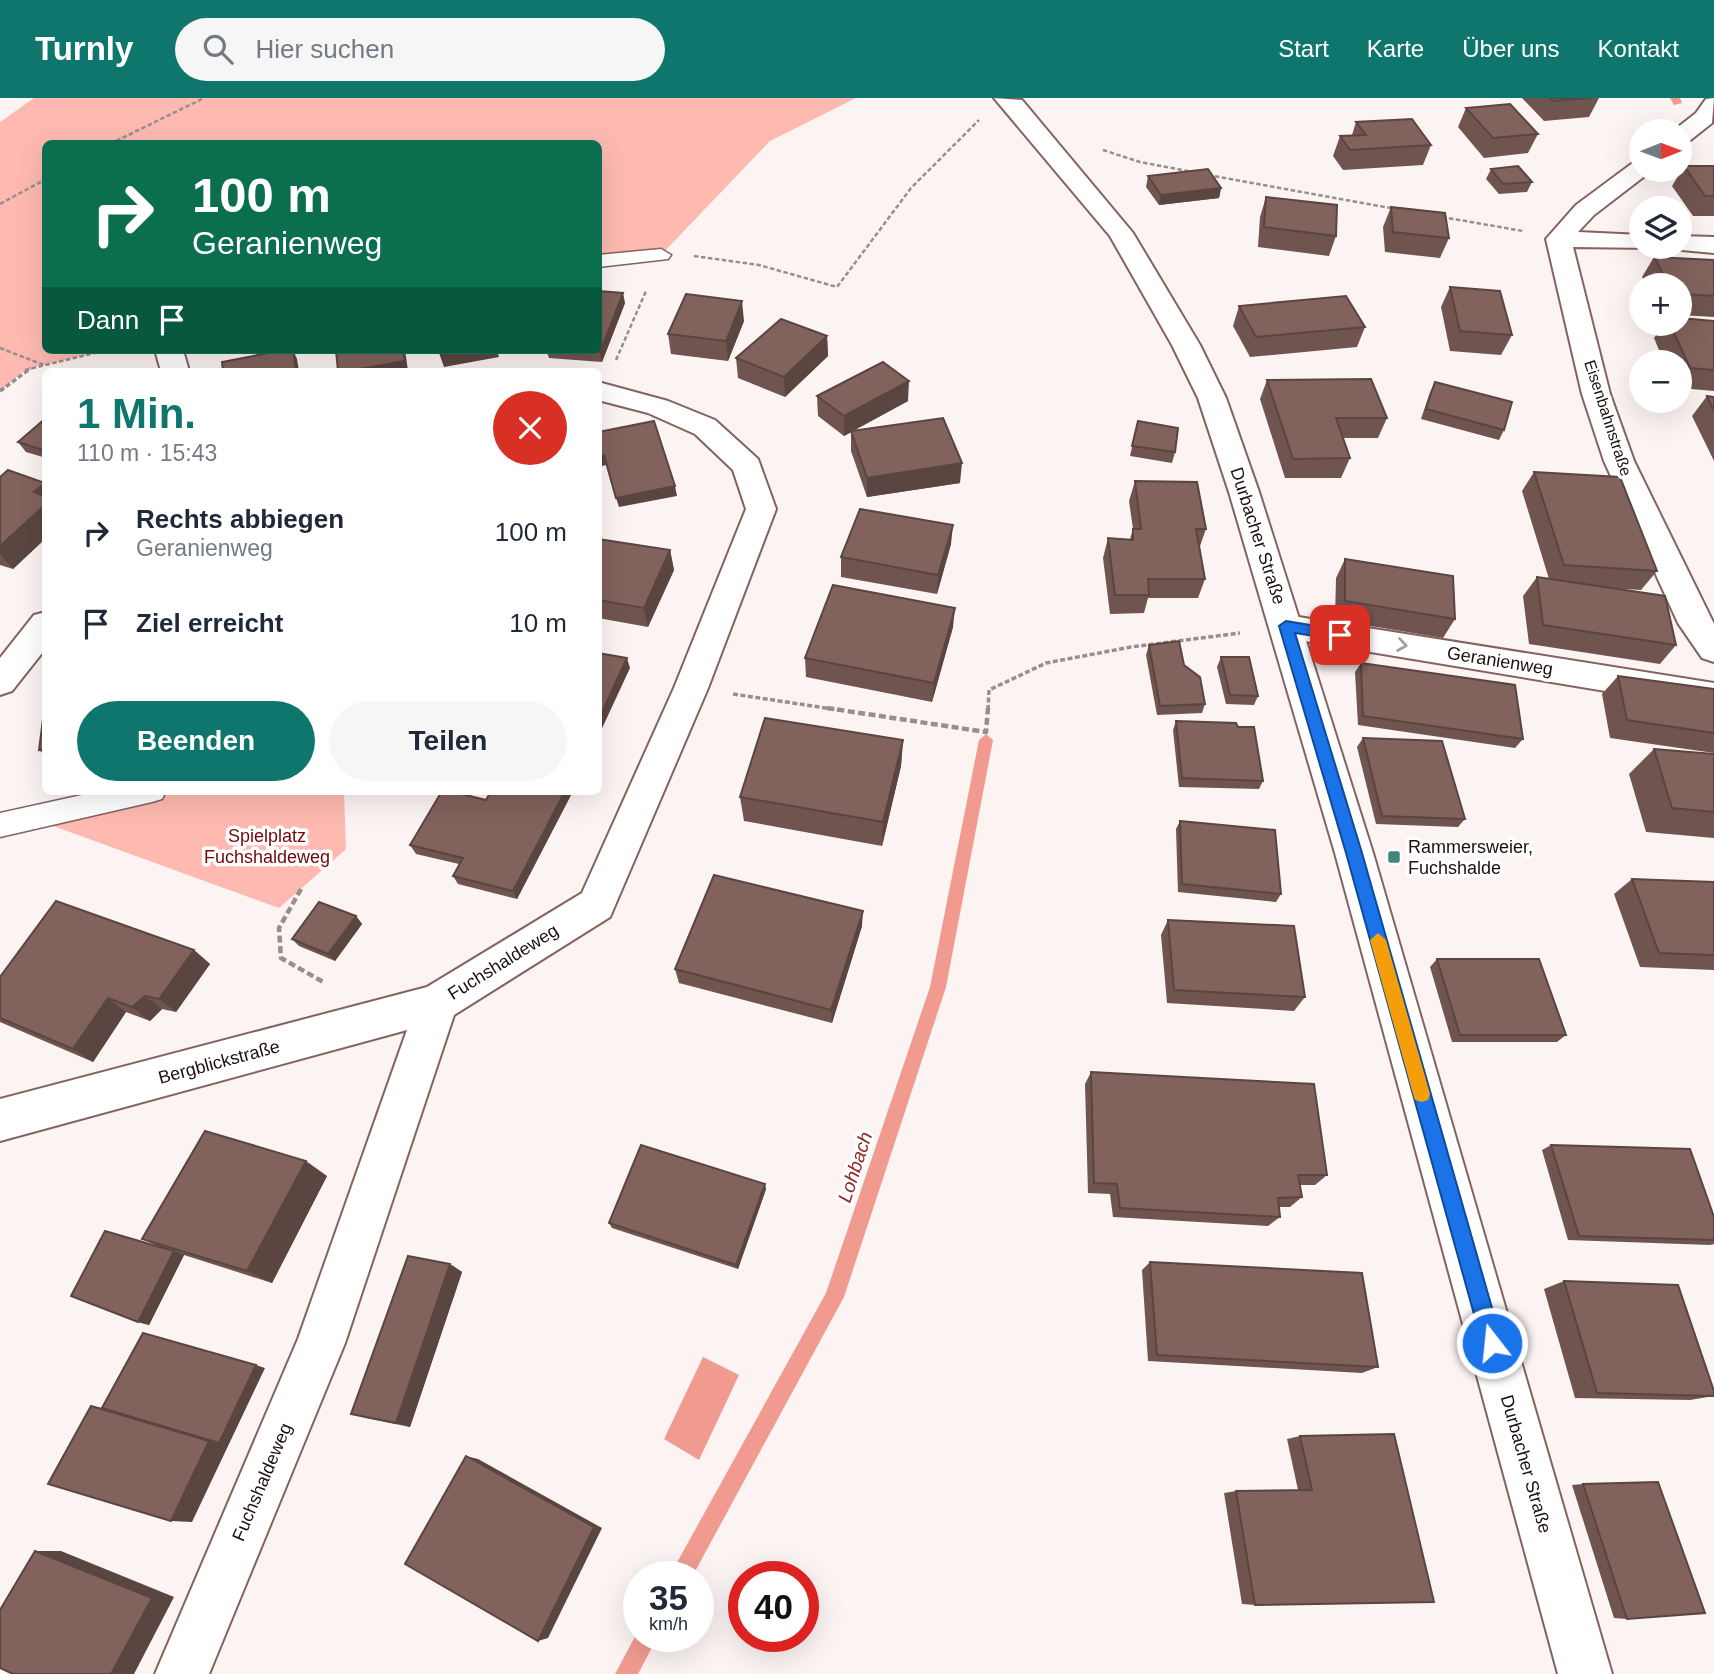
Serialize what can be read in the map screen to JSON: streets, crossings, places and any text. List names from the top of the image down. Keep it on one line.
{"streets":{"street":["Eisenbahnstraße","Durbacher Straße","Geranienweg","Fuchshaldeweg","Bergblickstraße"]},"crossings":[["Durbacher Straße","Geranienweg"],["Fuchshaldeweg","Bergblickstraße"]],"one_way":["Geranienweg"],"water":["Lohbach"],"parks":["Spielplatz Fuchshaldeweg"],"places":{"transit":["Rammersweier, Fuchshalde"]},"north":"right","page":{"header":"Turnly","search":"Hier suchen","nav":["Start","Karte","Über uns","Kontakt"],"map_buttons":["+","−"],"turn":["100 m","Geranienweg"],"then":"Dann","heading":["1 Min.","110 m · 15:43"],"list":[{"name":"Rechts abbiegen","note":"Geranienweg","value":"100 m"},{"name":"Ziel erreicht","value":"10 m"}],"buttons":["Beenden","Teilen"],"speed":"35 km/h","limit":"40"}}
